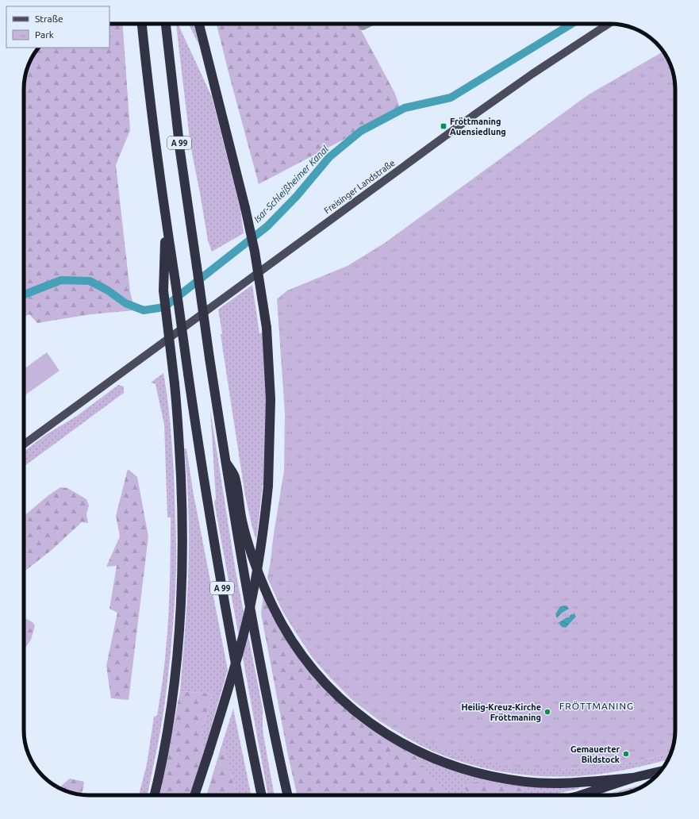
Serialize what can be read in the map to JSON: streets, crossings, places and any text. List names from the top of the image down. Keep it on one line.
{"streets":{"highway":["A 99"],"main road":["Freisinger Landstraße"]},"districts":["FRÖTTMANING"],"water":["Isar-Schleißheimer Kanal"],"places":{"transit":["Fröttmaning Auensiedlung"],"other":["Heilig-Kreuz-Kirche Fröttmaning","Gemauerter Bildstock"]},"legend":["Straße","Park"]}
